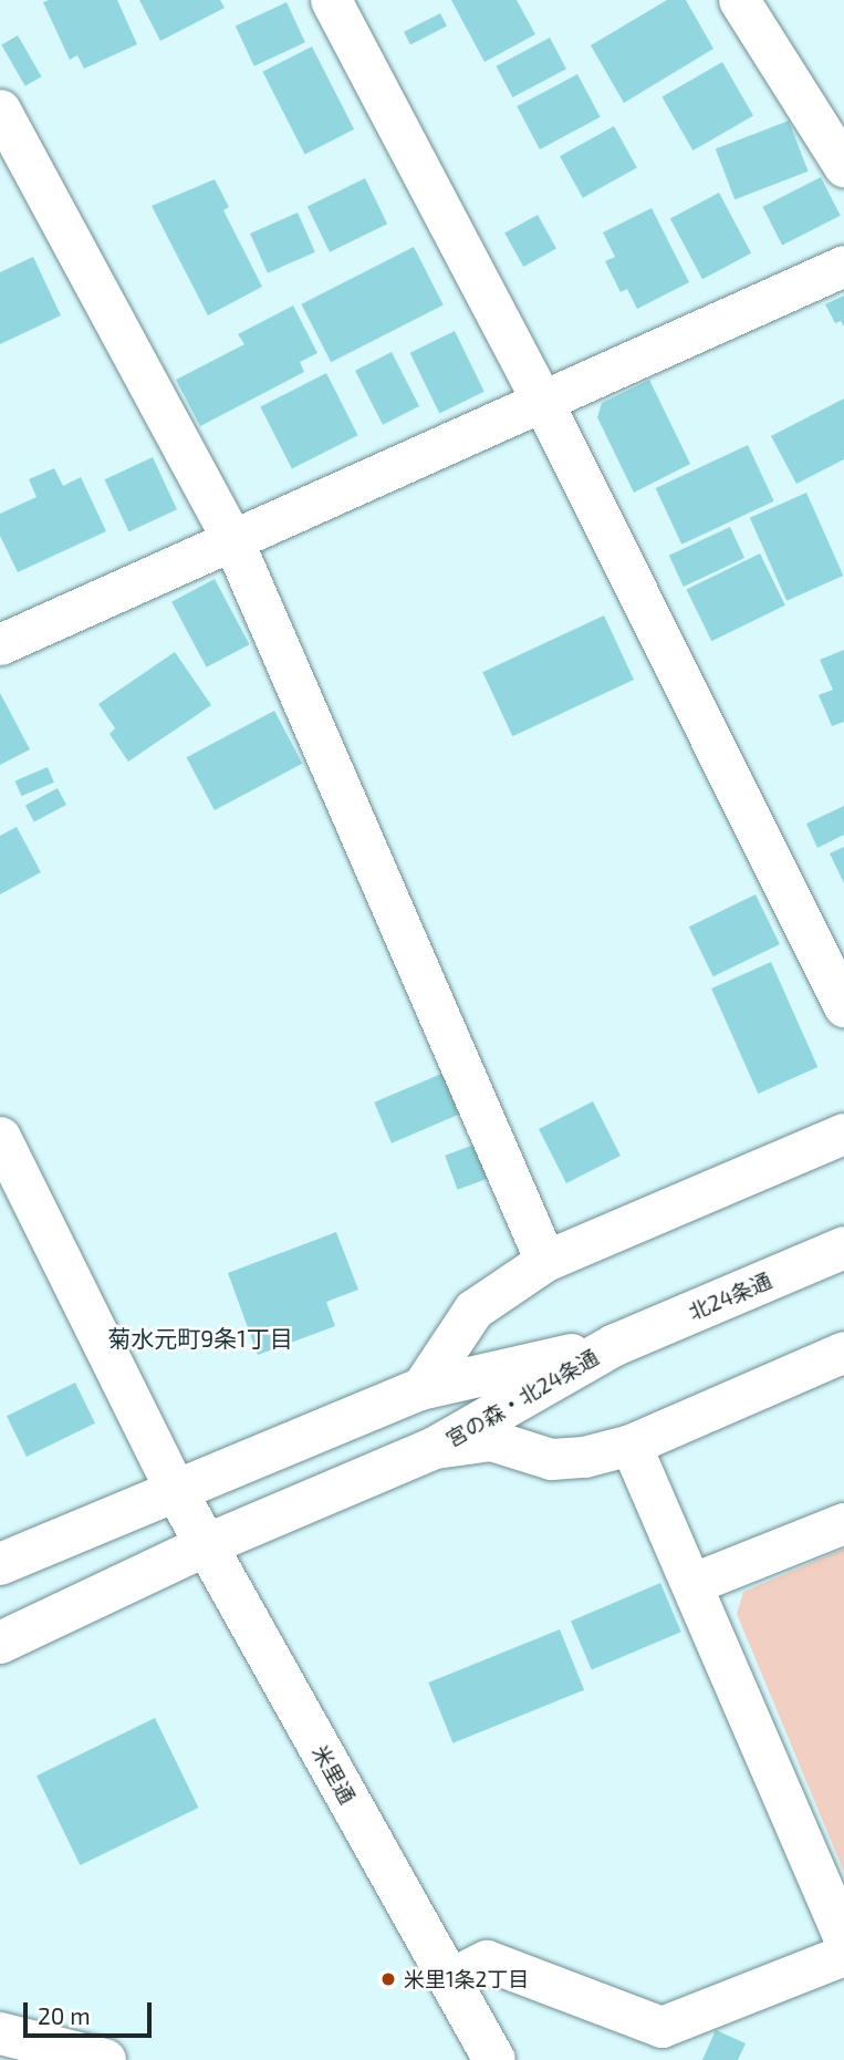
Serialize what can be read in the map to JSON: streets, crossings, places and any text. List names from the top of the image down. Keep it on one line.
{"streets":{"street":["北24条通","宮の森・北24条通","米里通"]},"crossings":[["北24条通","宮の森・北24条通"],["宮の森・北24条通","米里通"]],"districts":["菊水元町9条1丁目"],"places":["米里1条2丁目"],"scale_bar":"20 m"}
